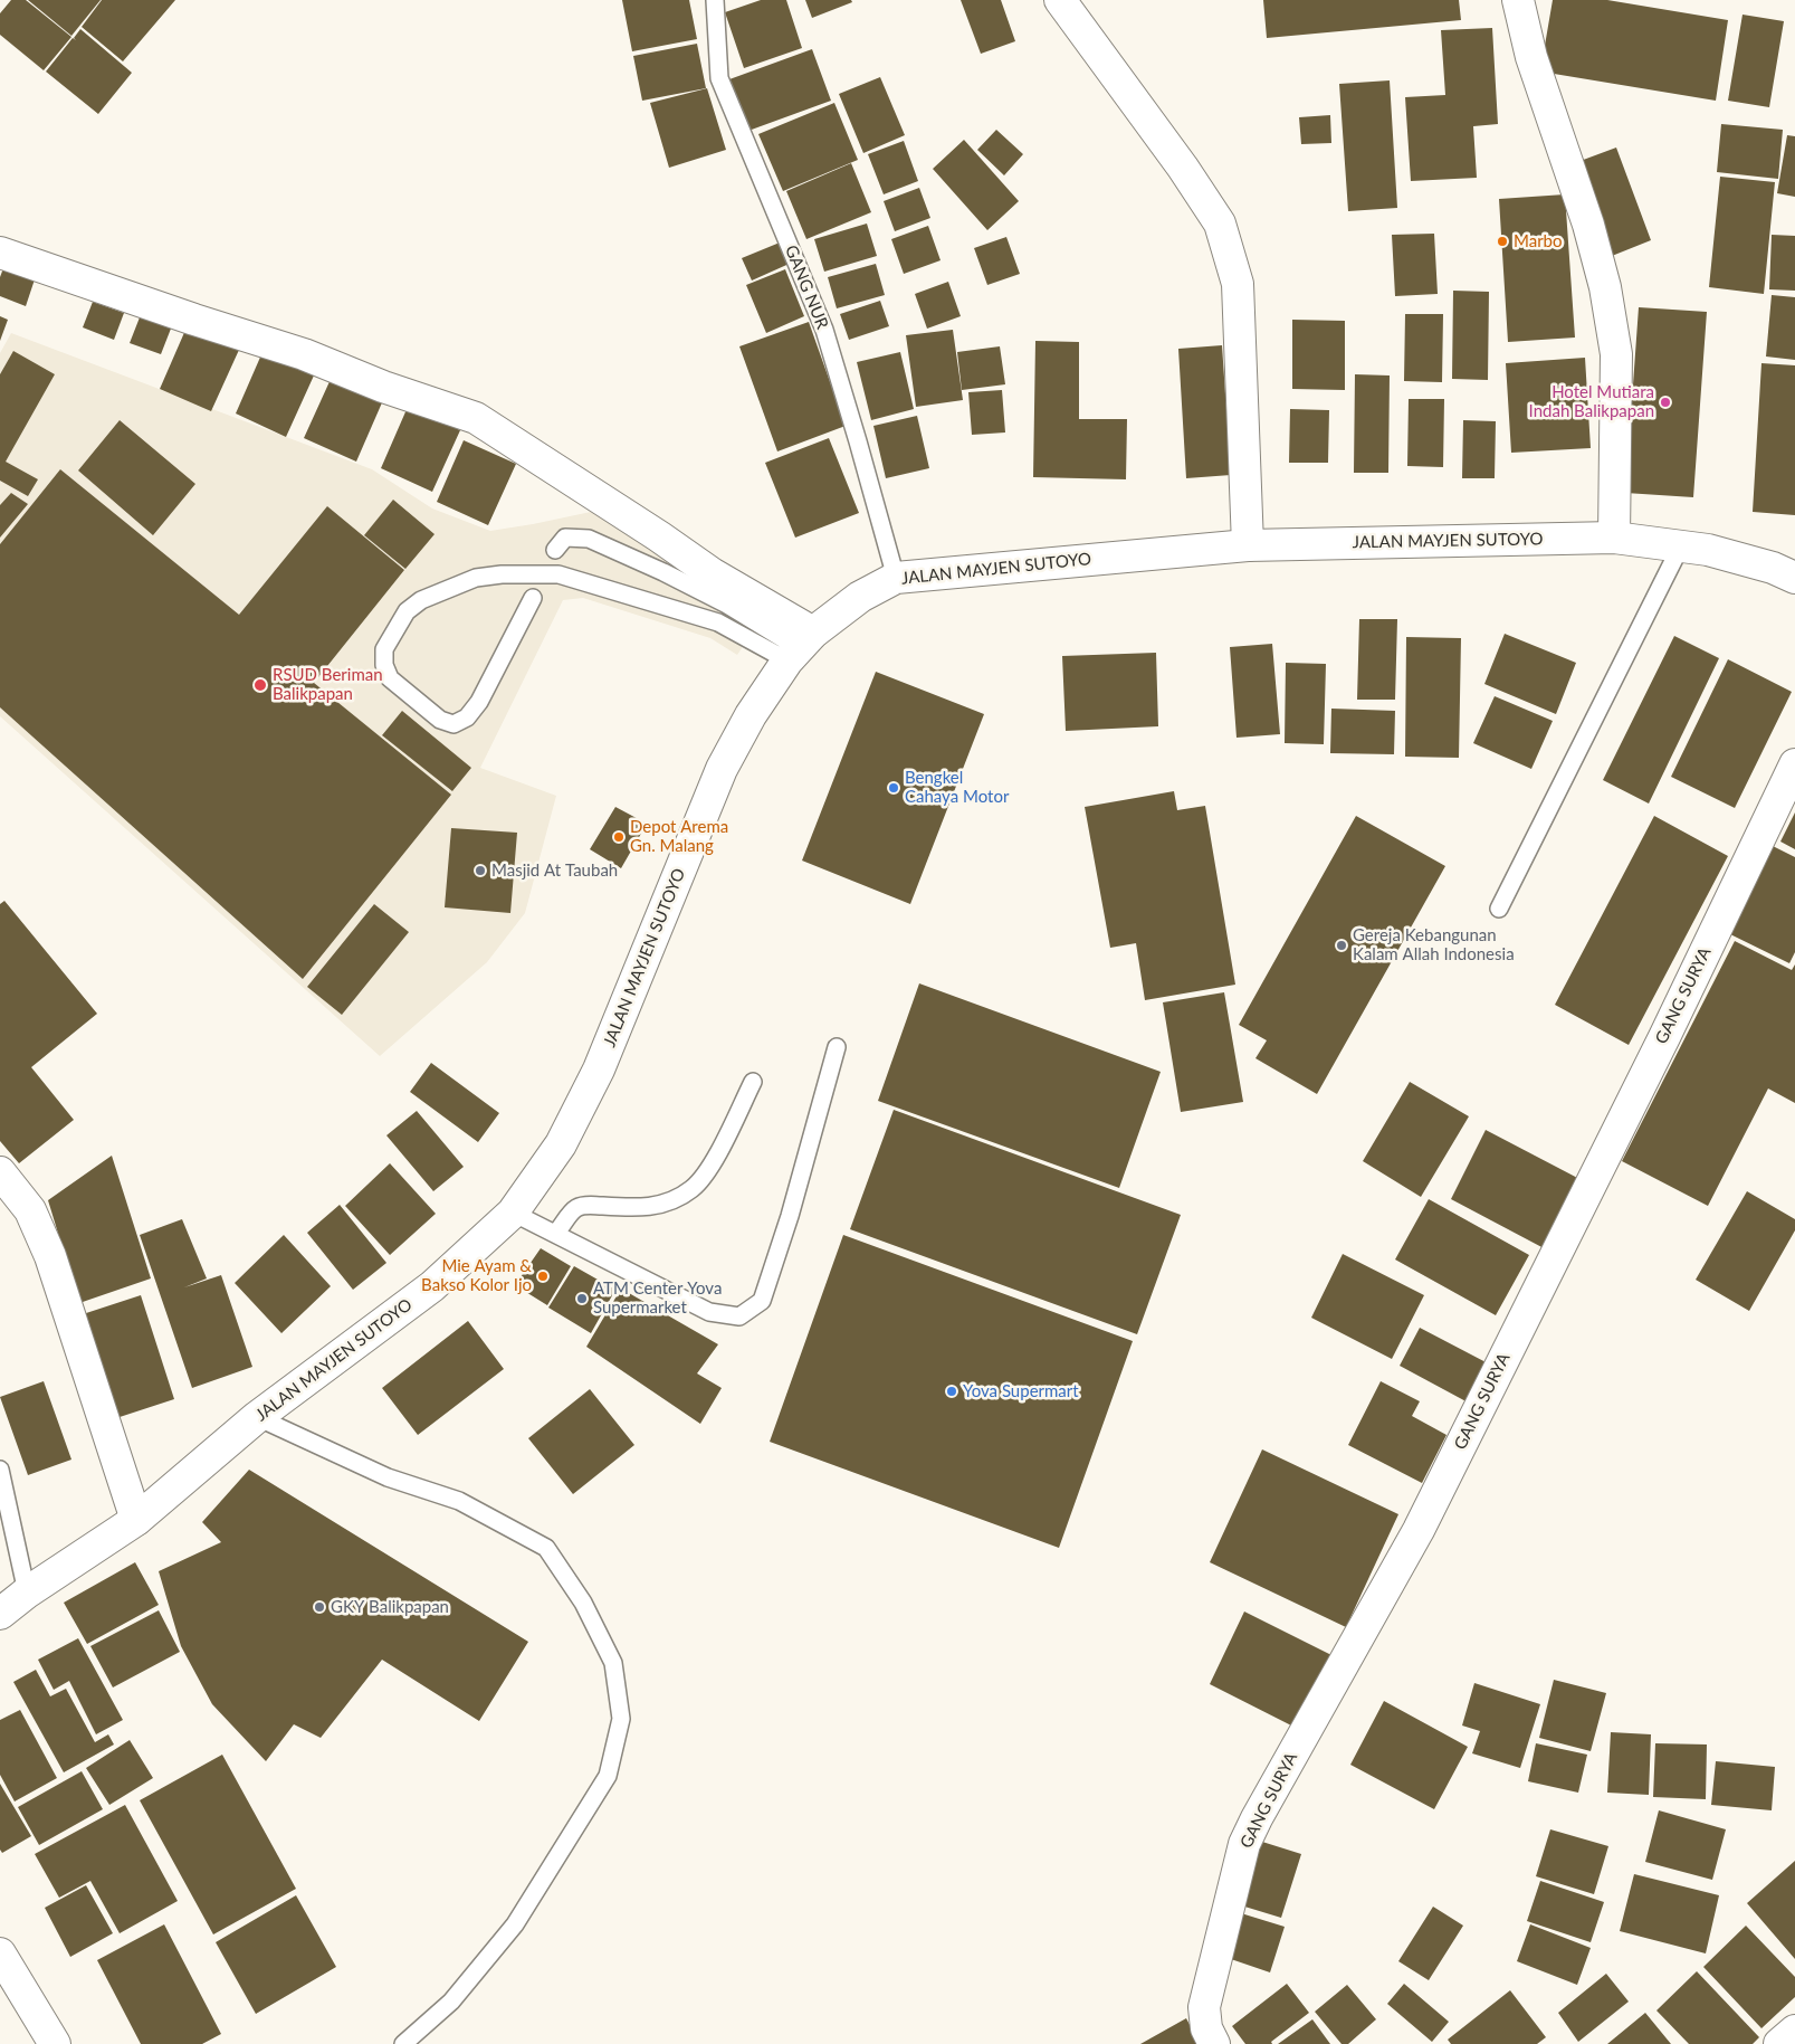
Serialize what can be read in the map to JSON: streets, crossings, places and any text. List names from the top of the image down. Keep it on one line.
{"streets":{"street":["JALAN MAYJEN SUTOYO","GANG SURYA"],"lane":["GANG NUR"]},"crossings":[["GANG NUR","JALAN MAYJEN SUTOYO"]],"places":["Marbo","Hotel Mutiara Indah Balikpapan","RSUD Beriman Balikpapan","Bengkel Cahaya Motor","Depot Arema Gn. Malang","Masjid At Taubah","Gereja Kebangunan Kalam Allah Indonesia","Mie Ayam & Bakso Kolor Ijo","ATM Center Yova Supermarket","Yova Supermart","GKY Balikpapan"]}
